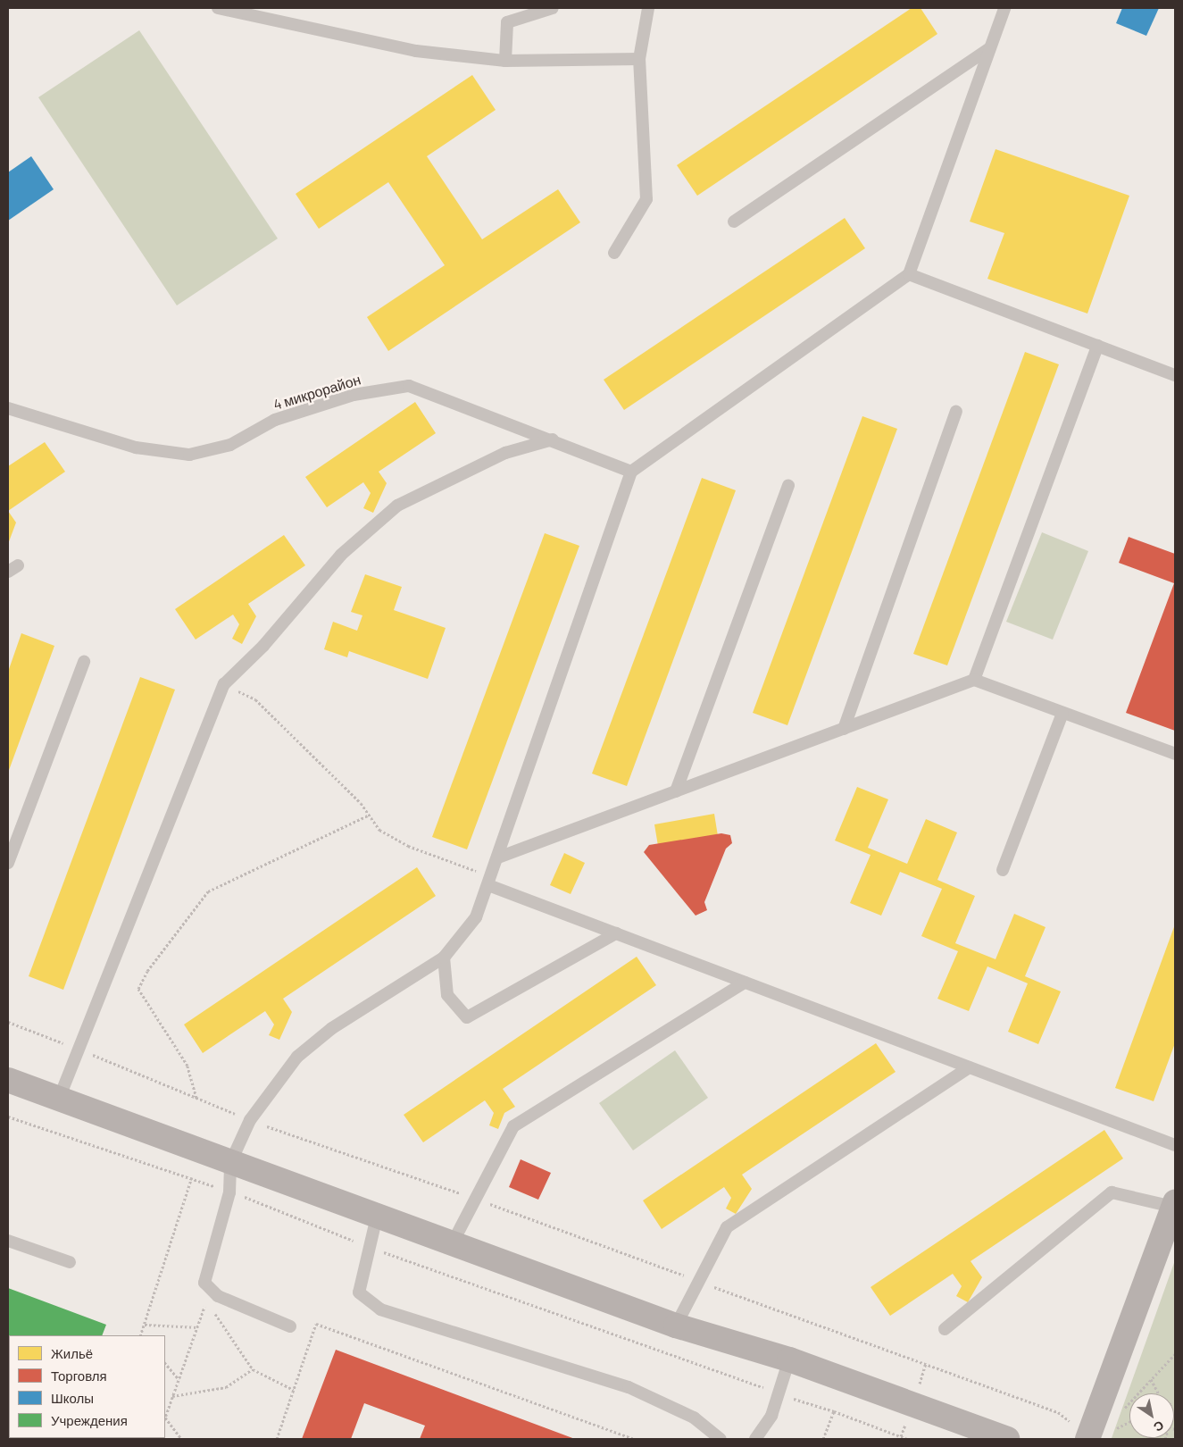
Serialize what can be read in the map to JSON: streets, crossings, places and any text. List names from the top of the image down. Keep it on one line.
{"streets":{"lane":["4 микрорайон"]},"legend":["Жильё","Торговля","Школы","Учреждения"],"north":"bottom right"}
